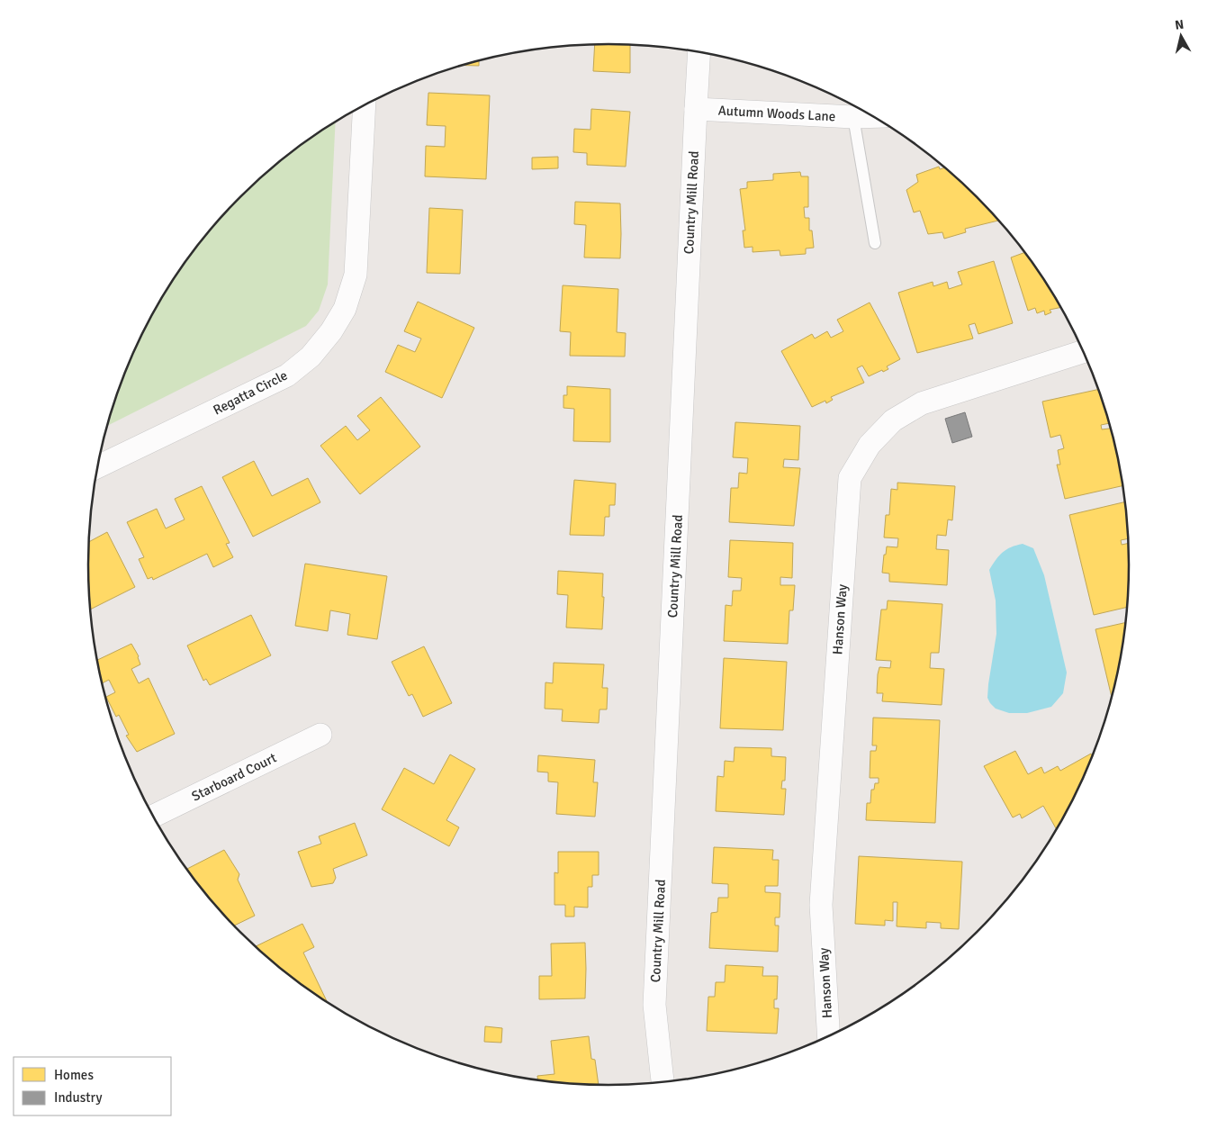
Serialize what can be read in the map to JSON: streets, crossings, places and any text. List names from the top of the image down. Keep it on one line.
{"streets":{"street":["Autumn Woods Lane","Country Mill Road","Regatta Circle","Hanson Way","Starboard Court"]},"crossings":[["Autumn Woods Lane","Country Mill Road"]],"legend":["Homes","Industry"],"north":"top"}
